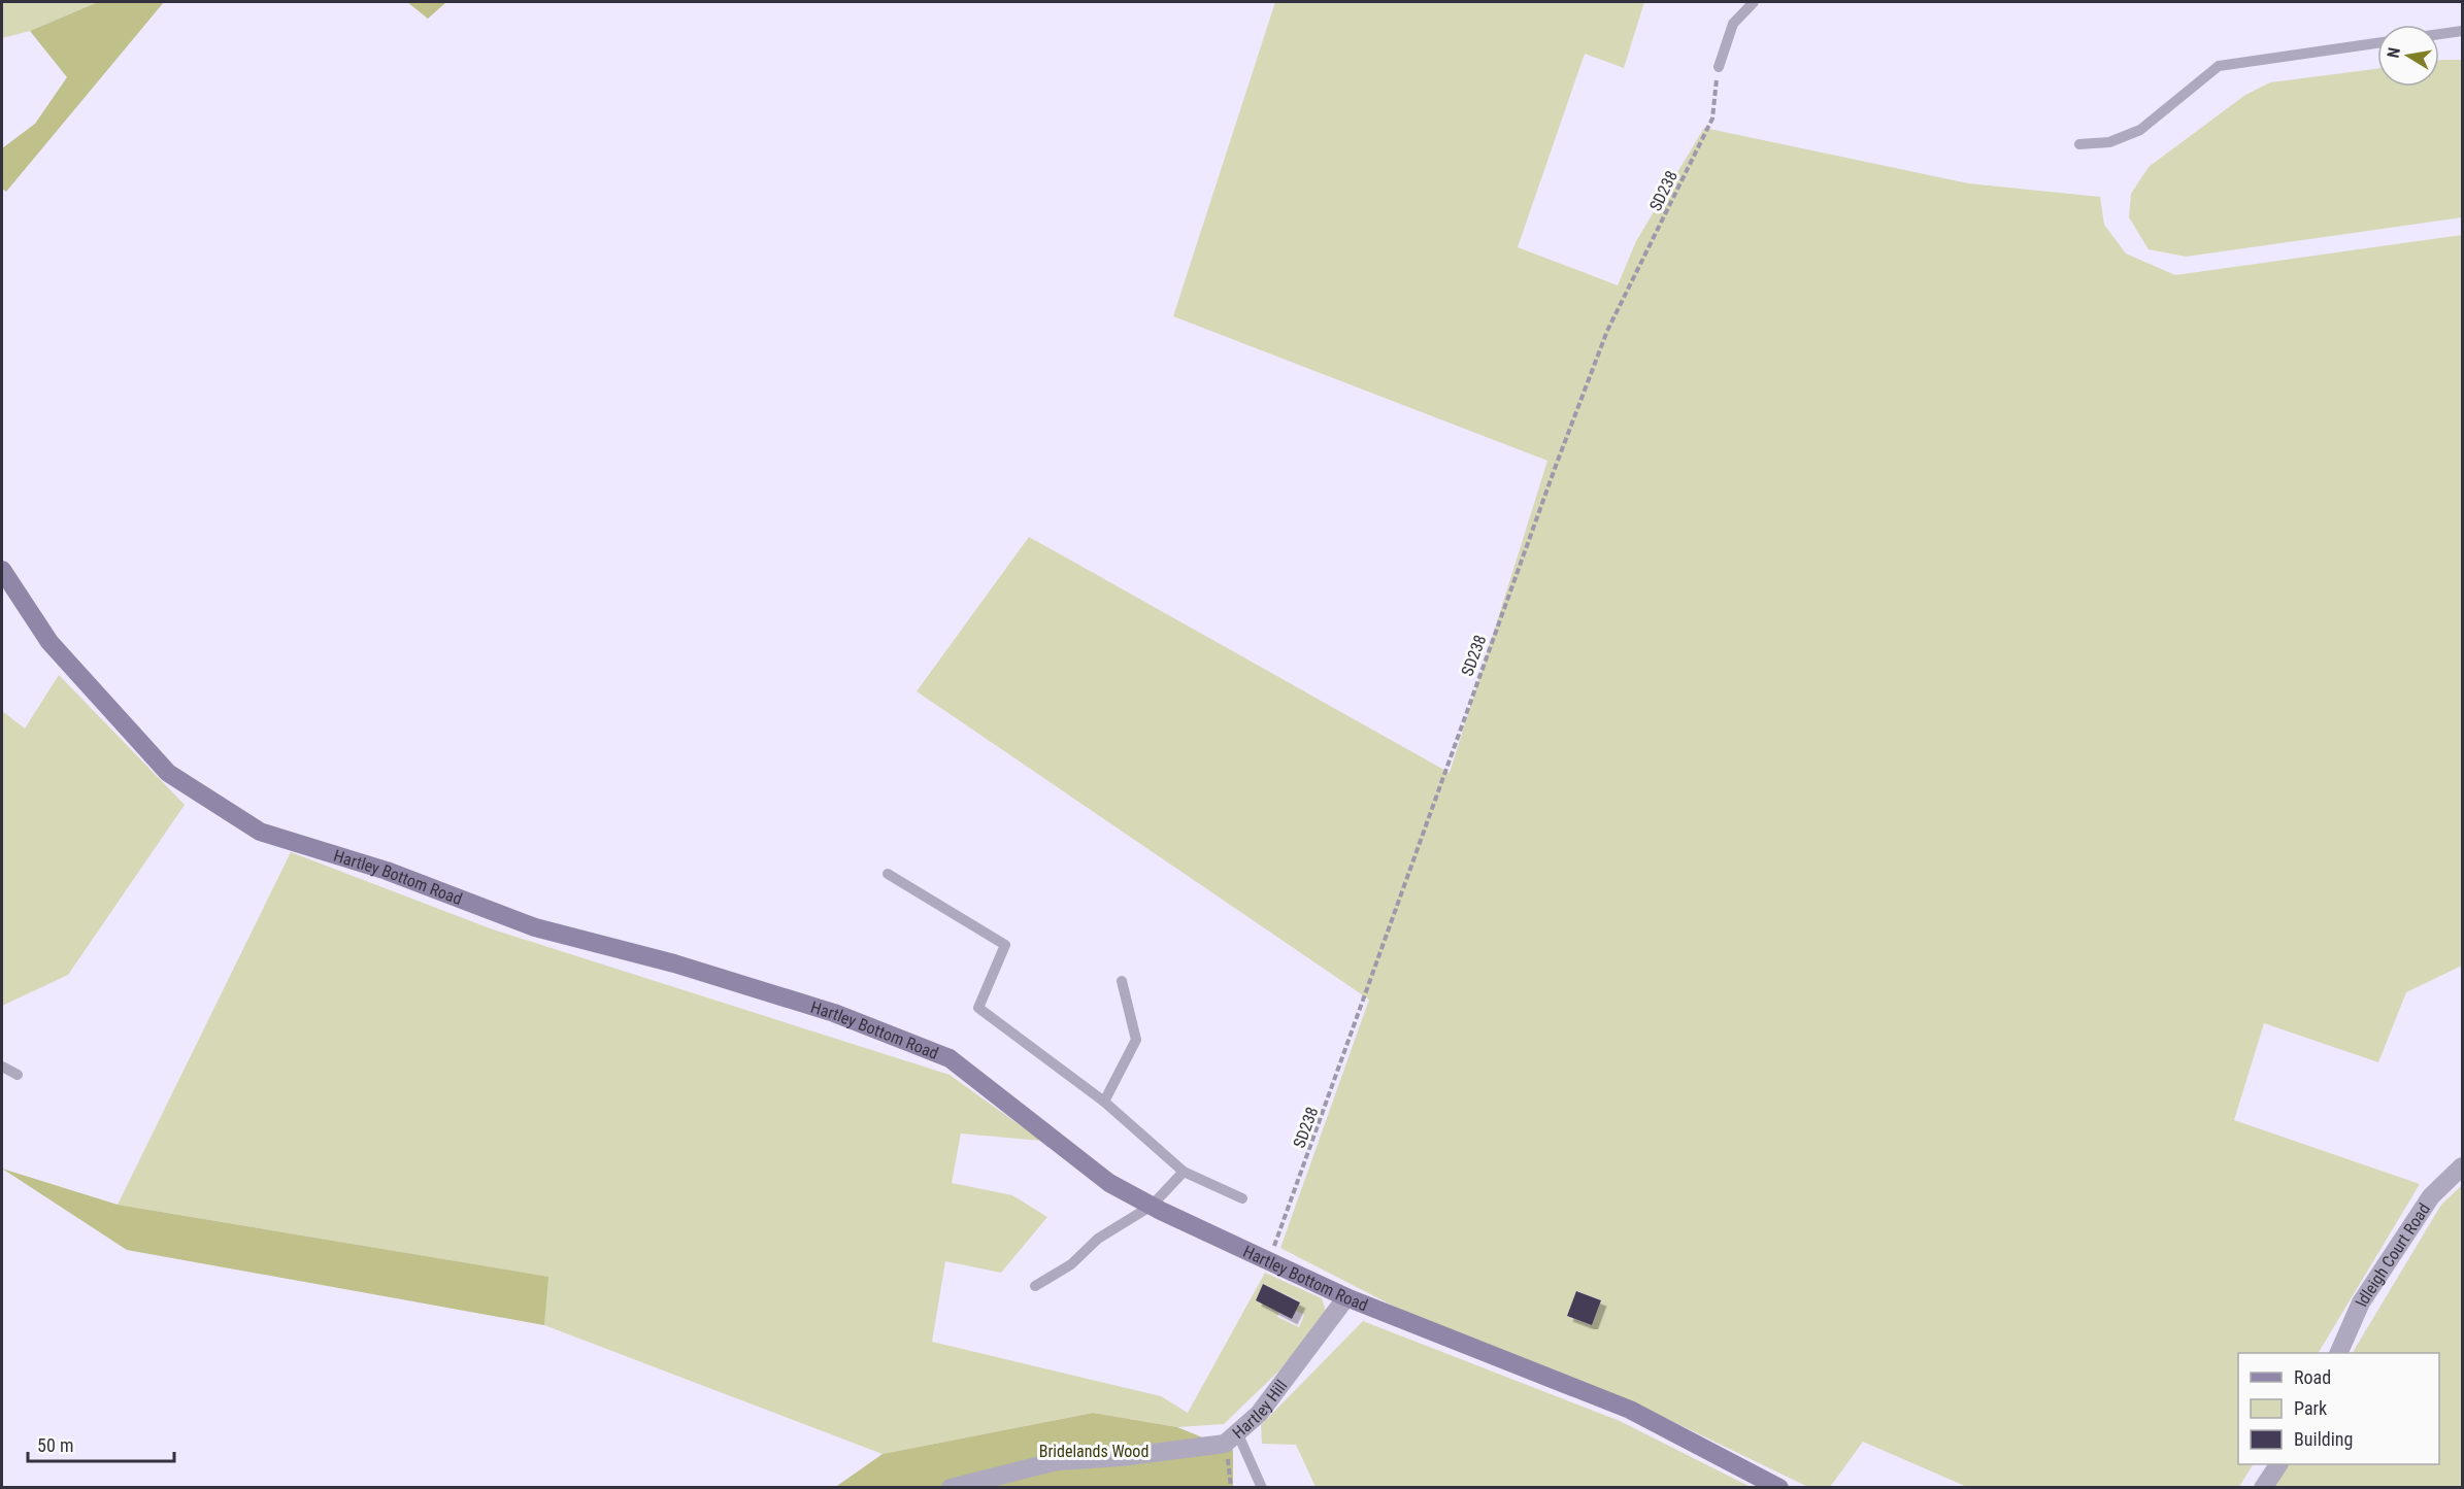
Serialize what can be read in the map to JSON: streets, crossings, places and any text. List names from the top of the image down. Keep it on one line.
{"streets":{"street":["Hartley Bottom Road","Idleigh Court Road","Hartley Hill"],"path":["SD238"]},"crossings":[["SD238","Hartley Bottom Road"],["Hartley Bottom Road","Hartley Hill"]],"parks":["Bridelands Wood"],"legend":["Road","Park","Building"],"scale_bar":"50 m","north":"left"}
